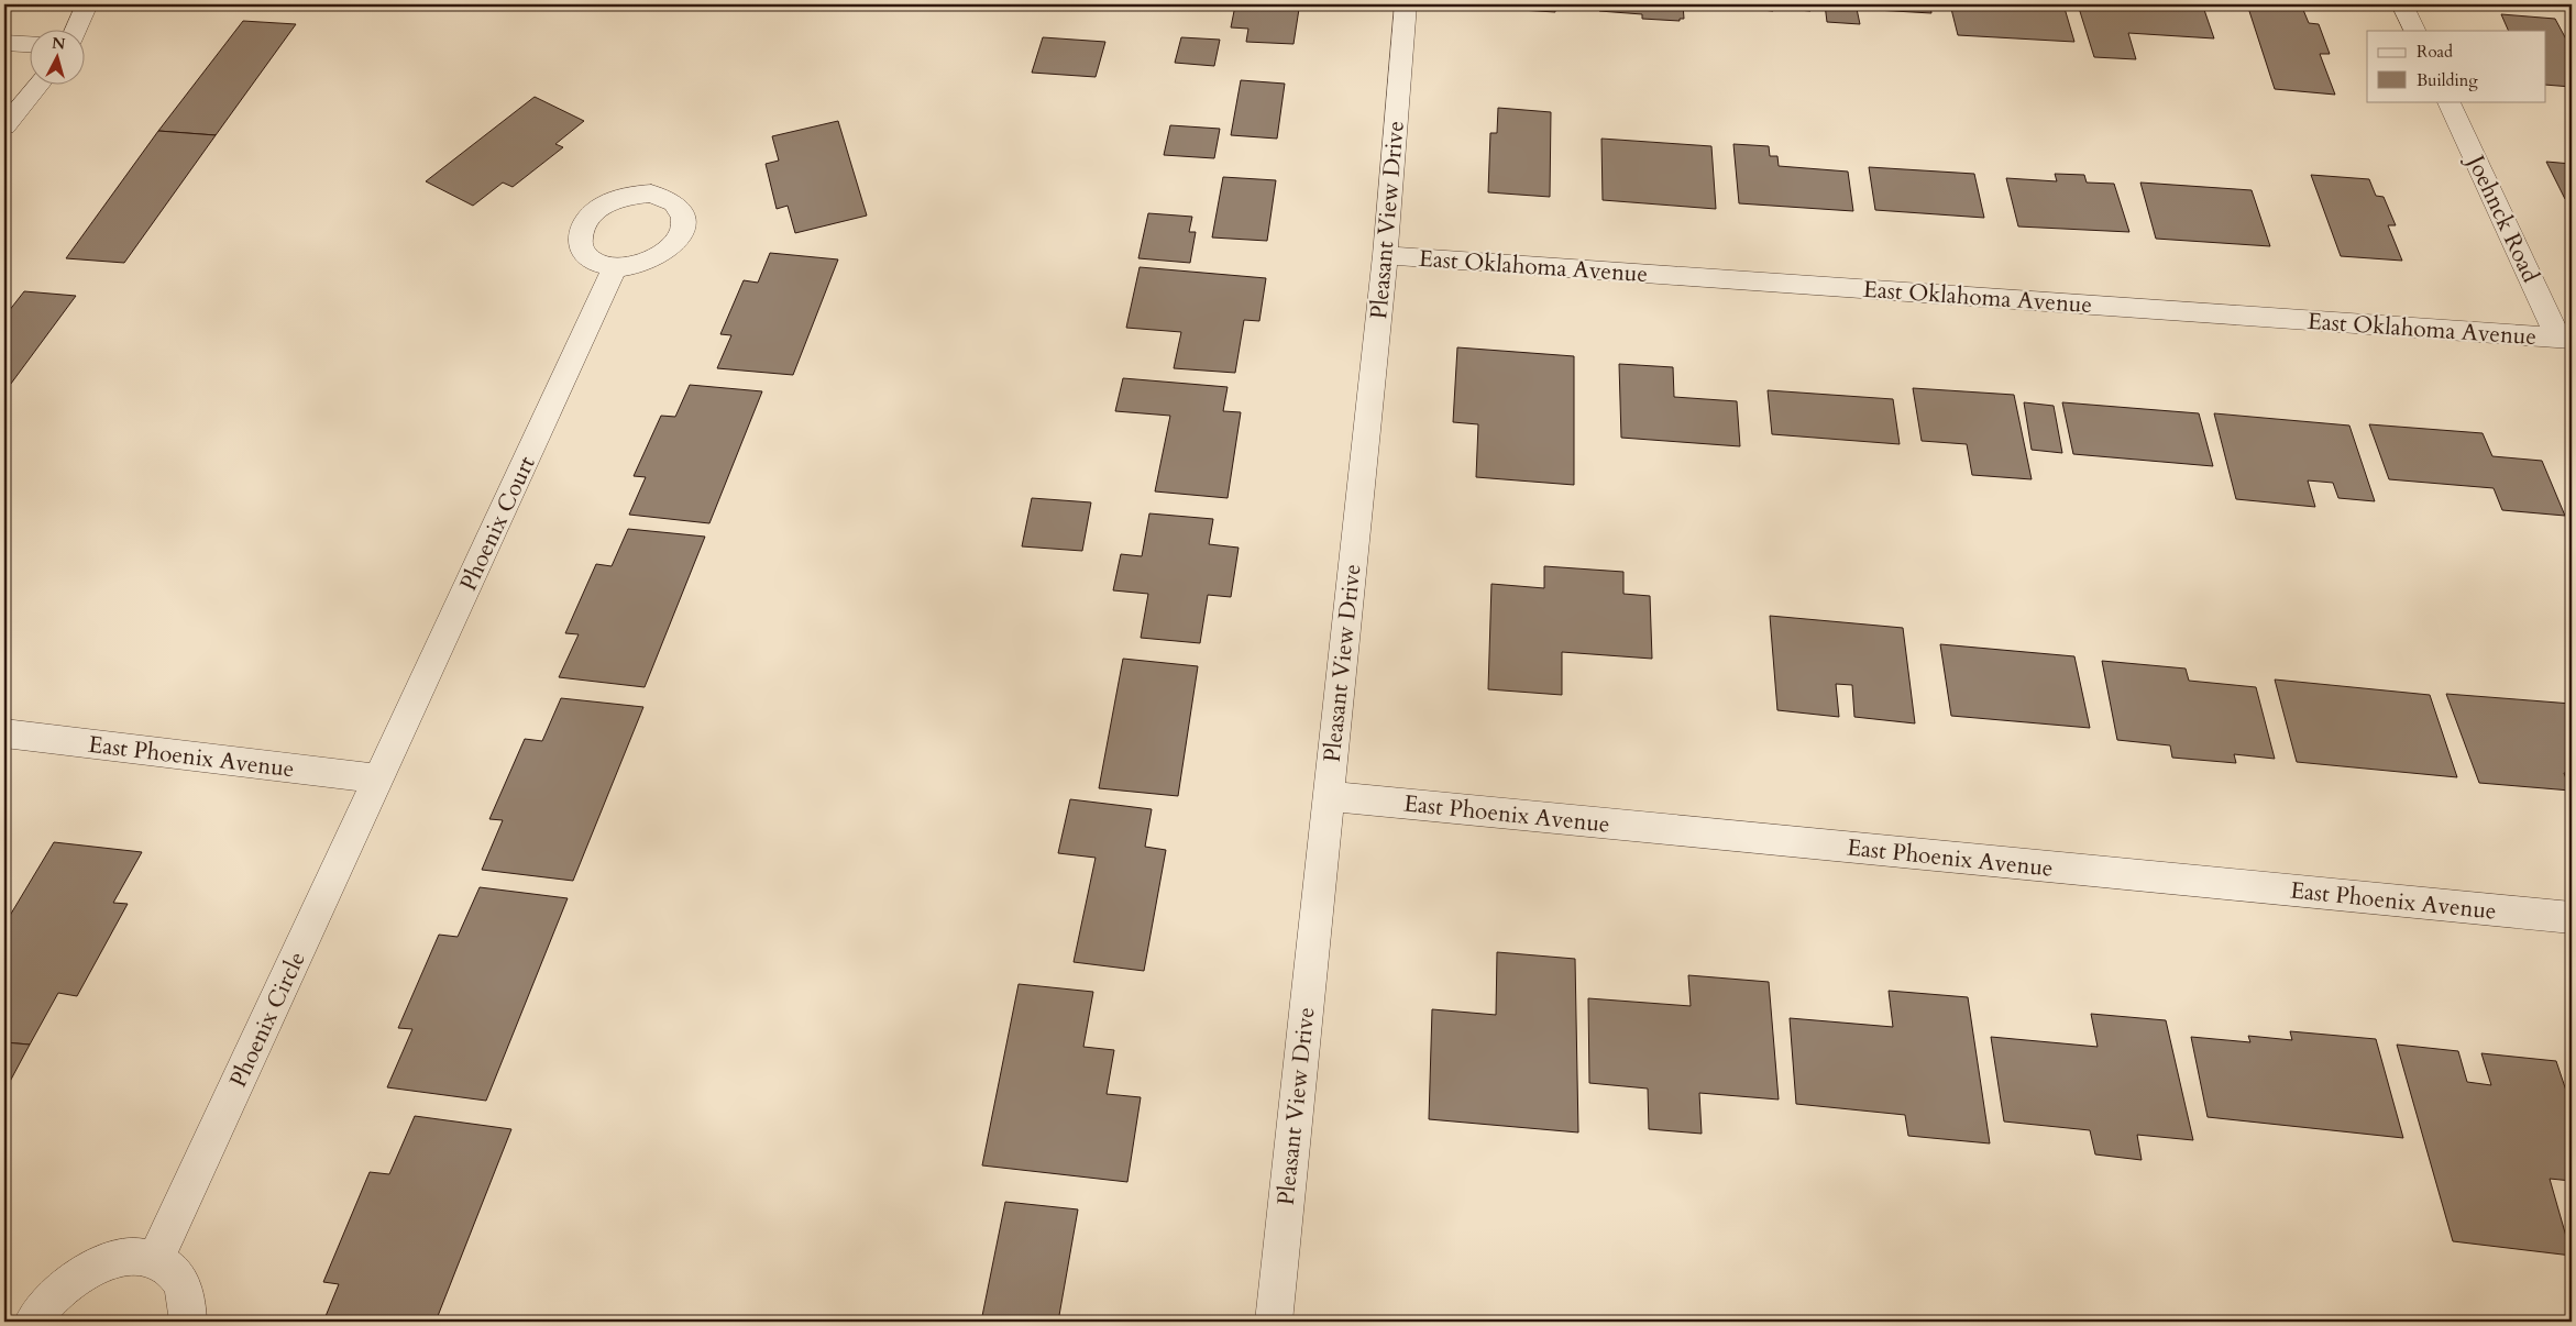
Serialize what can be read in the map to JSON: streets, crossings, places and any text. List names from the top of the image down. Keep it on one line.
{"streets":{"street":["Joehnck Road","Pleasant View Drive","East Oklahoma Avenue","Phoenix Court","East Phoenix Avenue","Phoenix Circle"]},"crossings":[["Joehnck Road","East Oklahoma Avenue"],["Pleasant View Drive","East Oklahoma Avenue"],["Pleasant View Drive","East Phoenix Avenue"],["Phoenix Court","East Phoenix Avenue"],["Phoenix Court","Phoenix Circle"],["East Phoenix Avenue","Phoenix Circle"]],"legend":["Road","Building"],"north":"top"}
